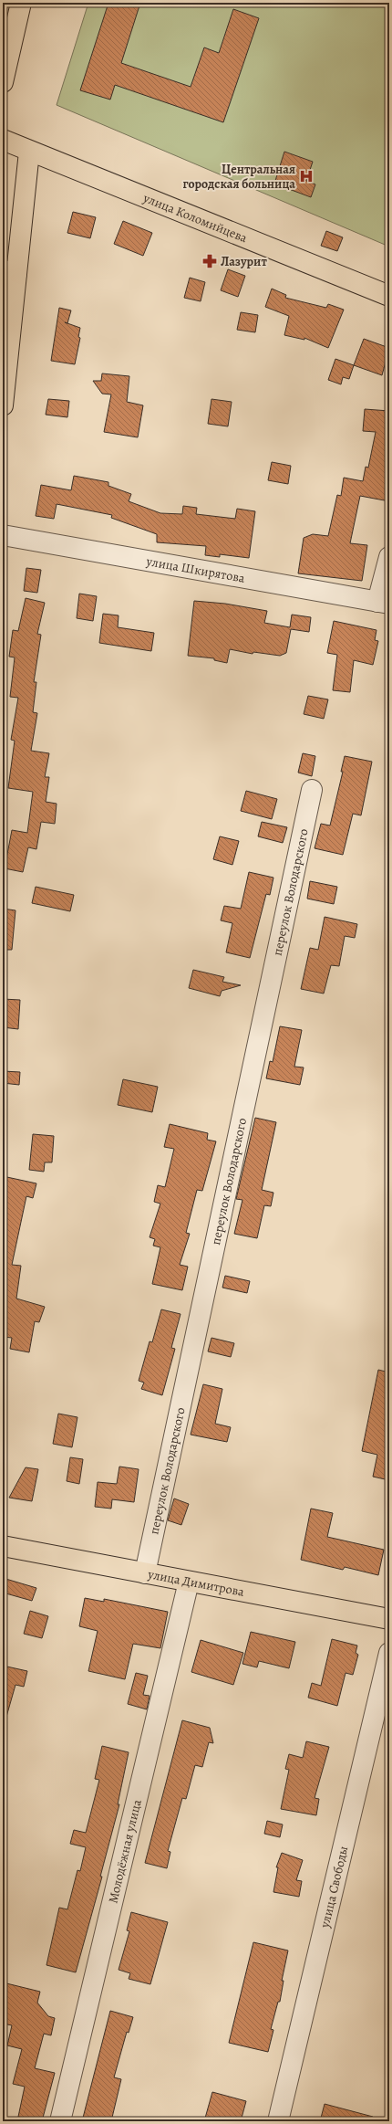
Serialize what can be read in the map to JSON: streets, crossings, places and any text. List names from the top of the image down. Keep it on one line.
{"streets":{"main road":["улица Коломийцева","улица Димитрова"],"street":["улица Шкирятова","переулок Володарского","Молодёжная улица","улица Свободы"]},"crossings":[["переулок Володарского","улица Димитрова"],["улица Димитрова","Молодёжная улица"]],"places":{"hospital":["Центральная городская больница"],"pharmacy":["Лазурит"]}}
